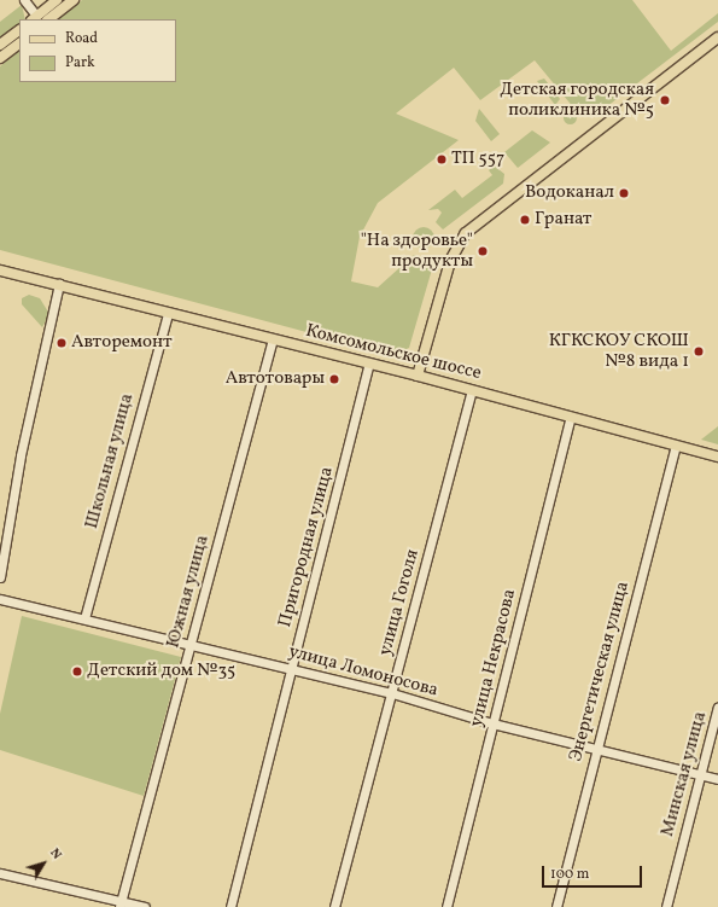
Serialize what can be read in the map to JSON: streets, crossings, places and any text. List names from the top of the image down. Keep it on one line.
{"streets":{"main road":["Комсомольское шоссе"],"street":["Школьная улица","Пригородная улица","Южная улица","улица Гоголя","улица Некрасова","улица Ломоносова","Энергетическая улица","Минская улица"]},"crossings":[["Комсомольское шоссе","Школьная улица"],["Комсомольское шоссе","Пригородная улица"],["Комсомольское шоссе","Южная улица"],["Комсомольское шоссе","улица Гоголя"],["Комсомольское шоссе","улица Некрасова"],["Комсомольское шоссе","Энергетическая улица"],["Школьная улица","улица Ломоносова"],["Пригородная улица","улица Ломоносова"],["Южная улица","улица Ломоносова"],["улица Гоголя","улица Ломоносова"],["улица Некрасова","улица Ломоносова"],["улица Ломоносова","Энергетическая улица"],["улица Ломоносова","Минская улица"]],"places":["Детская городская поликлиника №5","ТП 557","Водоканал","Гранат","\"На здоровье\" продукты","Авторемонт","КГКСКОУ СКОШ №8 вида 1","Автотовары","Детский дом №35"],"legend":["Road","Park"],"scale_bar":"100 m","north":"top right"}
